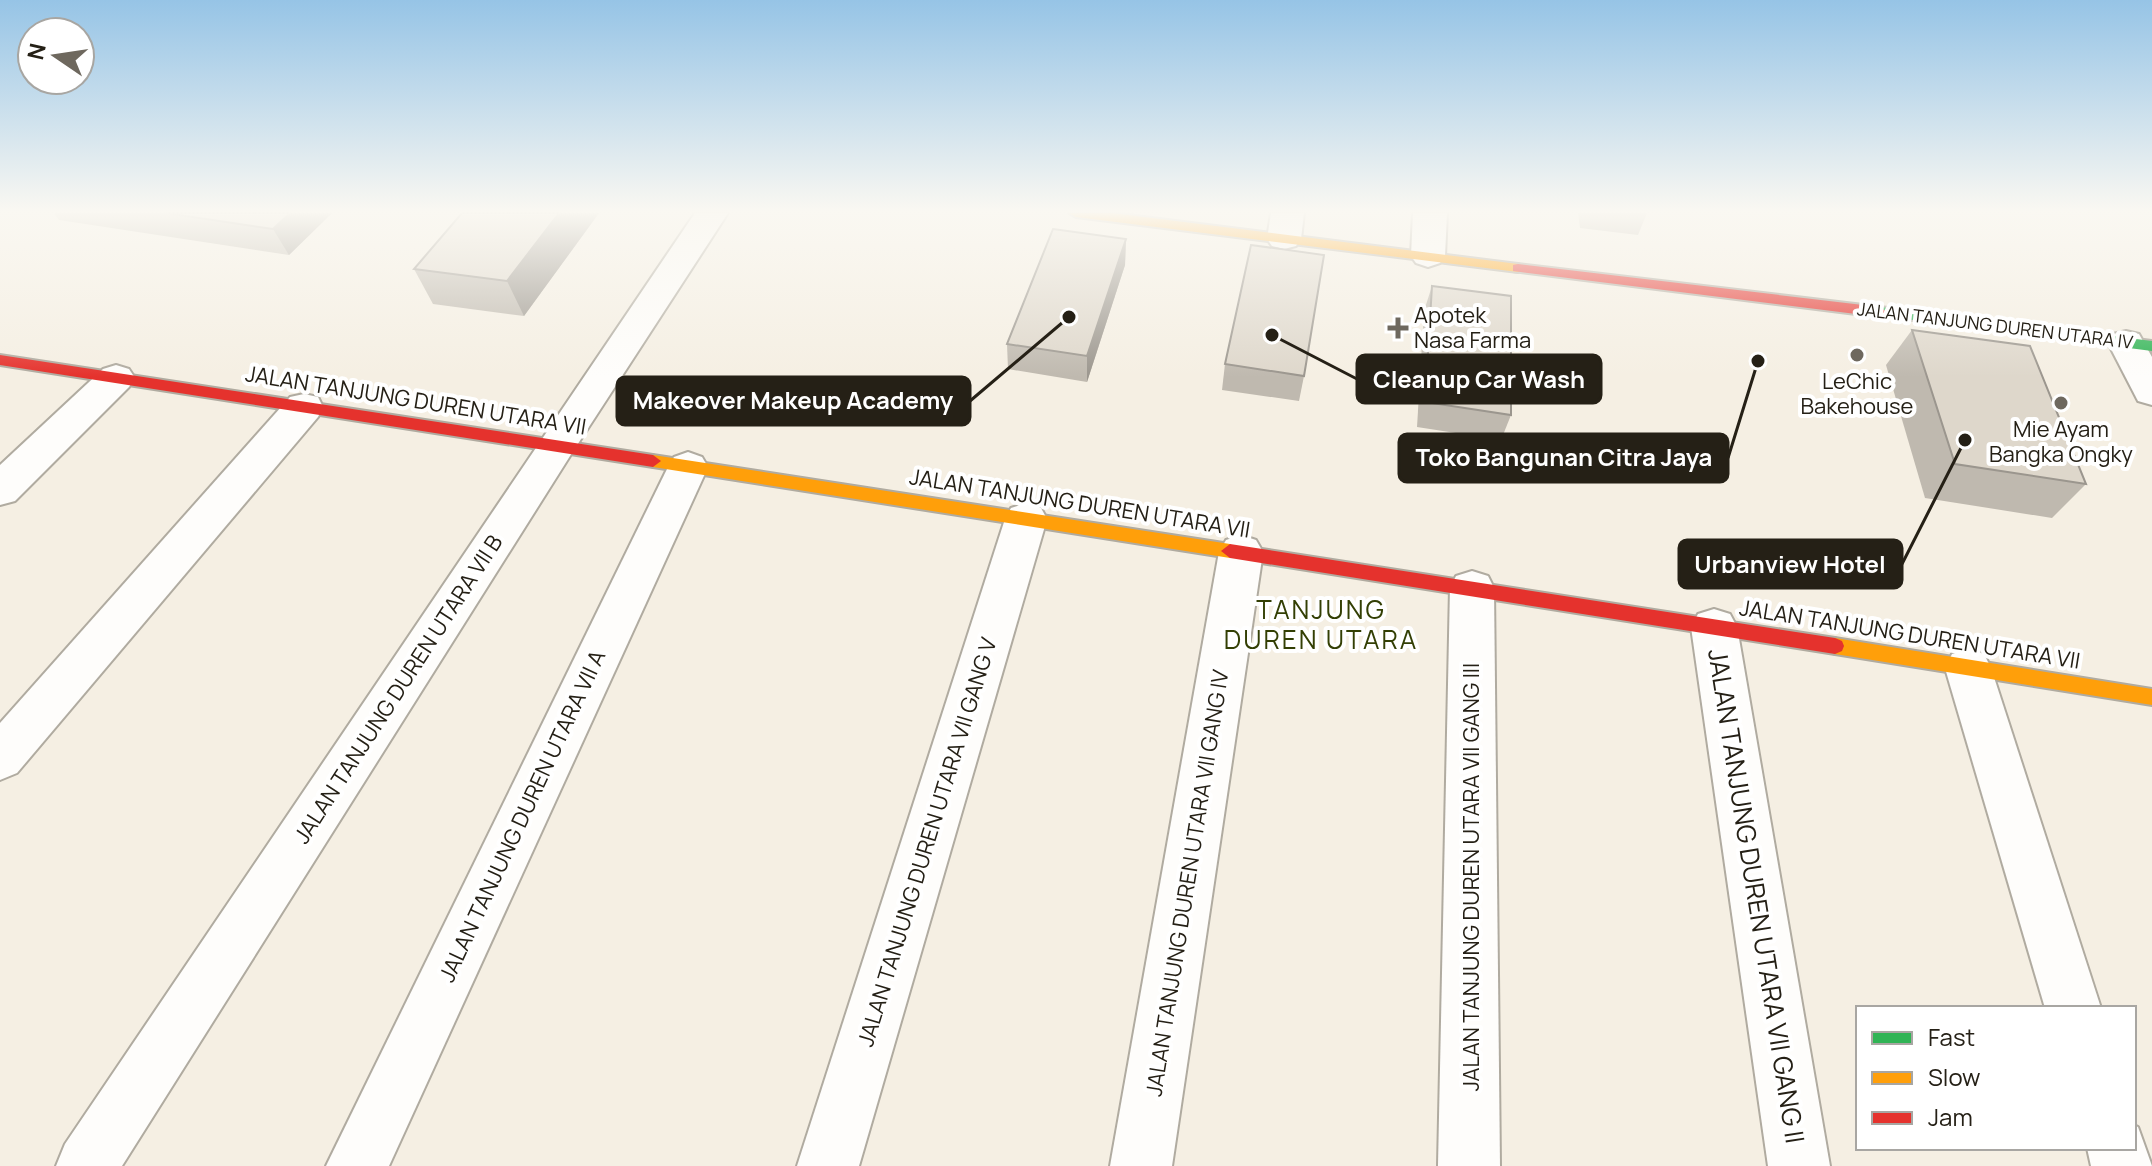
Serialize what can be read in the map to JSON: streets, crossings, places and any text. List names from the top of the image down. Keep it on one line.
{"streets":{"street":["JALAN TANJUNG DUREN UTARA IV","JALAN TANJUNG DUREN UTARA VII","JALAN TANJUNG DUREN UTARA VII B","JALAN TANJUNG DUREN UTARA VII A","JALAN TANJUNG DUREN UTARA VII GANG V","JALAN TANJUNG DUREN UTARA VII GANG III","JALAN TANJUNG DUREN UTARA VII GANG IV","JALAN TANJUNG DUREN UTARA VII GANG II"]},"crossings":[["JALAN TANJUNG DUREN UTARA VII","JALAN TANJUNG DUREN UTARA VII B"],["JALAN TANJUNG DUREN UTARA VII","JALAN TANJUNG DUREN UTARA VII A"],["JALAN TANJUNG DUREN UTARA VII","JALAN TANJUNG DUREN UTARA VII GANG V"],["JALAN TANJUNG DUREN UTARA VII","JALAN TANJUNG DUREN UTARA VII GANG III"],["JALAN TANJUNG DUREN UTARA VII","JALAN TANJUNG DUREN UTARA VII GANG IV"],["JALAN TANJUNG DUREN UTARA VII","JALAN TANJUNG DUREN UTARA VII GANG II"]],"districts":["TANJUNG DUREN UTARA"],"places":{"other":["Makeover Makeup Academy","Cleanup Car Wash","LeChic Bakehouse","Toko Bangunan Citra Jaya","Mie Ayam Bangka Ongky","Urbanview Hotel"],"health":["Apotek Nasa Farma"]},"legend":["Fast","Slow","Jam"],"north":"left"}
